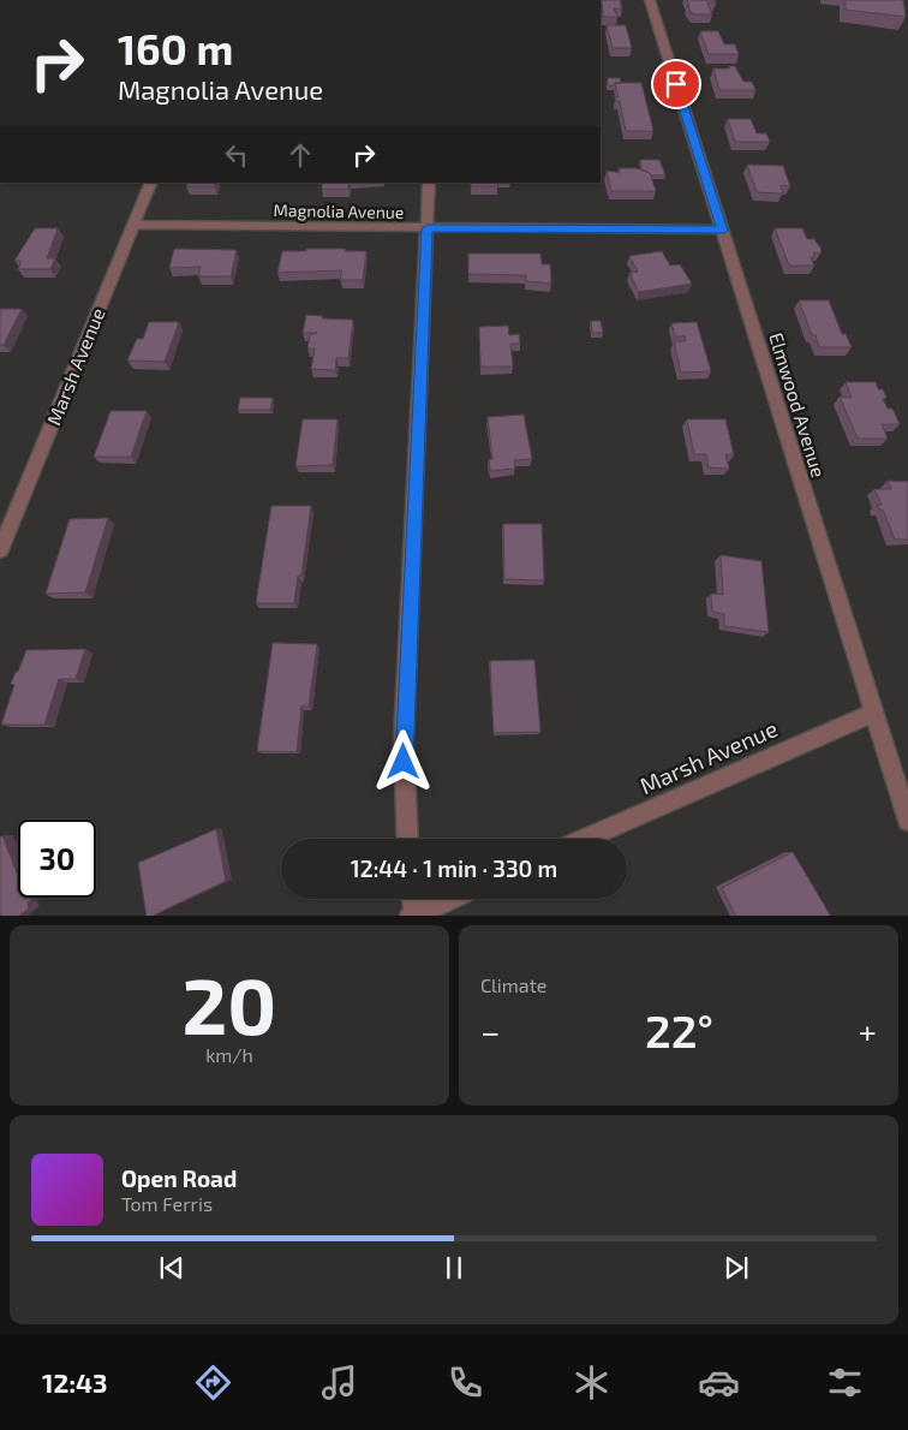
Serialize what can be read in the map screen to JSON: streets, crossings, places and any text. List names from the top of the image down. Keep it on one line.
{"streets":{"street":["Magnolia Avenue","Marsh Avenue","Elmwood Avenue"]},"crossings":[["Magnolia Avenue","Marsh Avenue"],["Magnolia Avenue","Elmwood Avenue"],["Marsh Avenue","Elmwood Avenue"]],"page":{"turn":["160 m","Magnolia Avenue"],"limit":"30","trip":"12:44 · 1 min · 330 m","tile":[["20","km/h"],"Climate"],"heat":["−","22°","+"],"song":["Open Road","Tom Ferris"],"tabs":"12:43"}}
